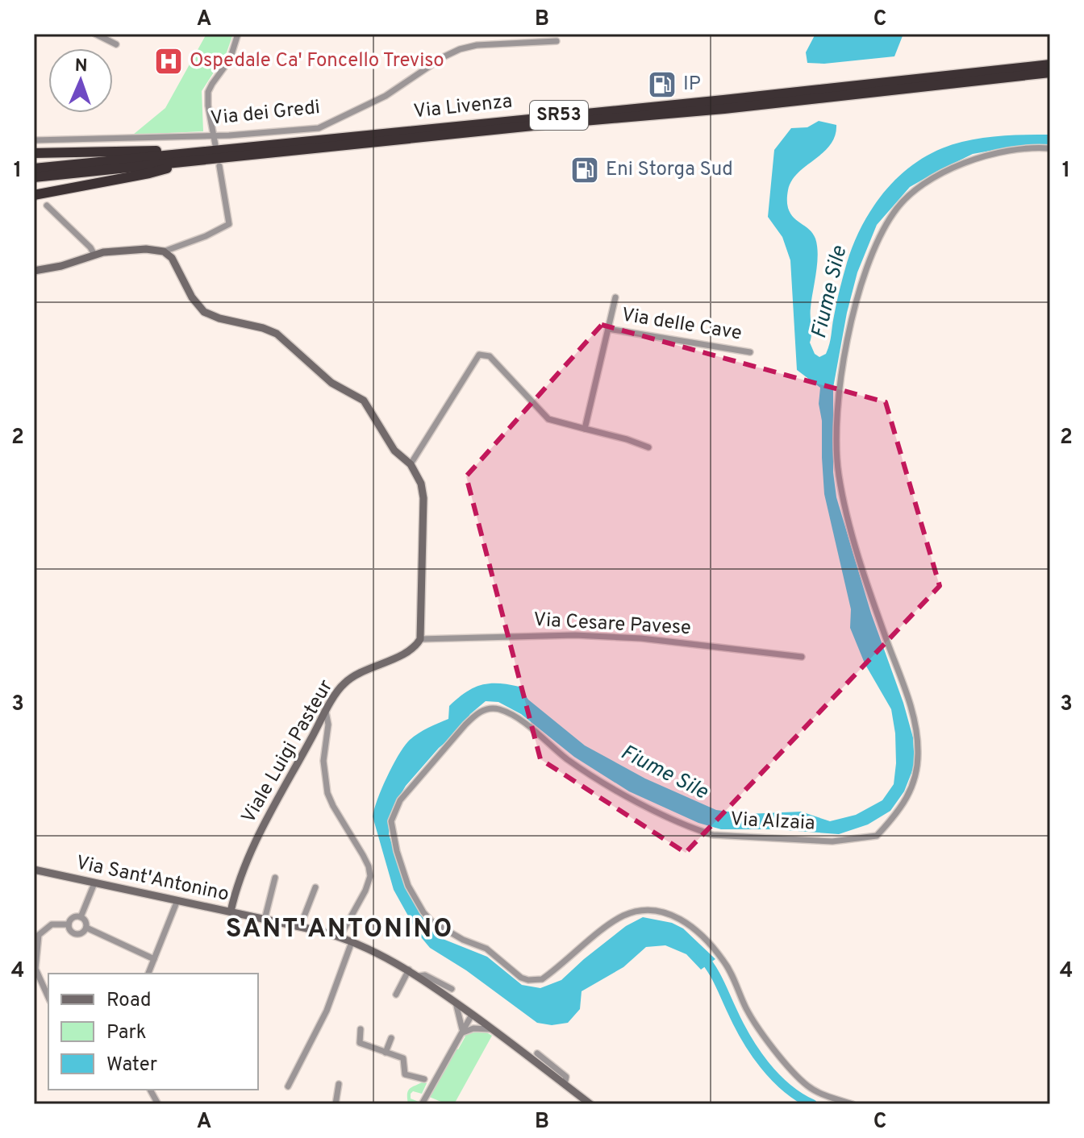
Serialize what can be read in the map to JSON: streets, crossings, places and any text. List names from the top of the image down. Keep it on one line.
{"streets":{"highway":["Via Livenza","SR53"],"street":["Via dei Gredi","Via delle Cave","Via Cesare Pavese","Viale Luigi Pasteur","Via Alzaia","Via Sant'Antonino"]},"crossings":[["Via Cesare Pavese","Viale Luigi Pasteur"],["Viale Luigi Pasteur","Via Sant'Antonino"]],"districts":["SANT'ANTONINO"],"water":["Fiume Sile"],"places":{"hospital":["Ospedale Ca' Foncello Treviso"],"fuel station":["IP","Eni Storga Sud"]},"legend":["Road","Park","Water"],"north":"top","grid":{"columns":["A","B","C"],"rows":["1","2","3","4"]}}
